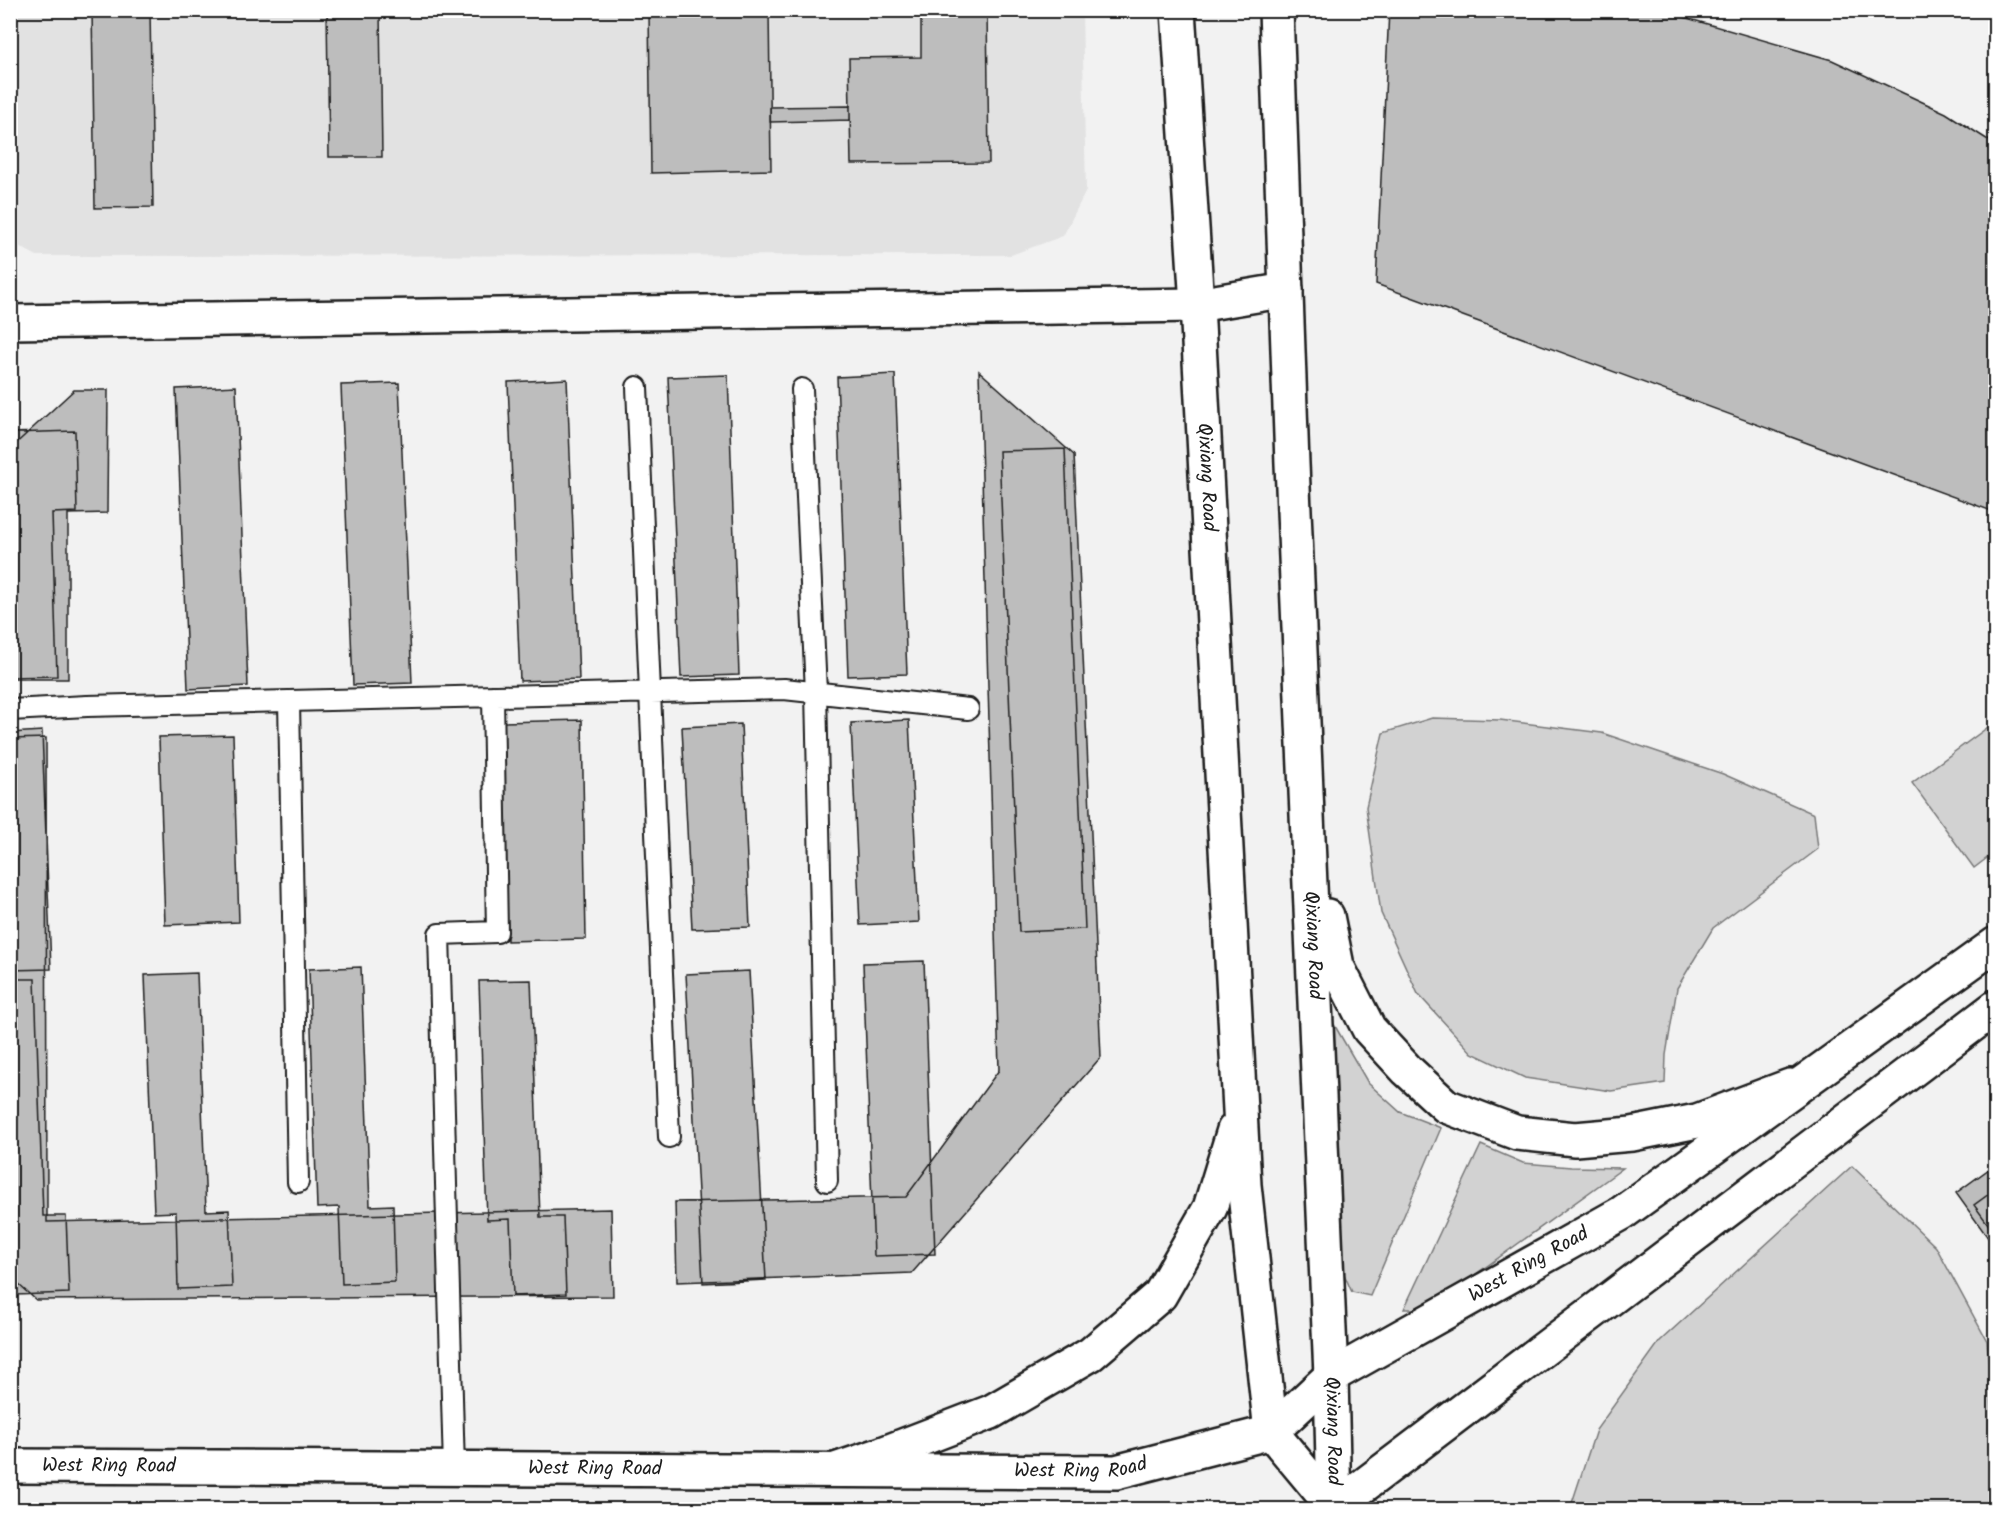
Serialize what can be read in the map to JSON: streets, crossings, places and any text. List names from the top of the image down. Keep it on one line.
{"streets":{"street":["Qixiang Road","West Ring Road"]},"crossings":[["Qixiang Road","West Ring Road"]]}
